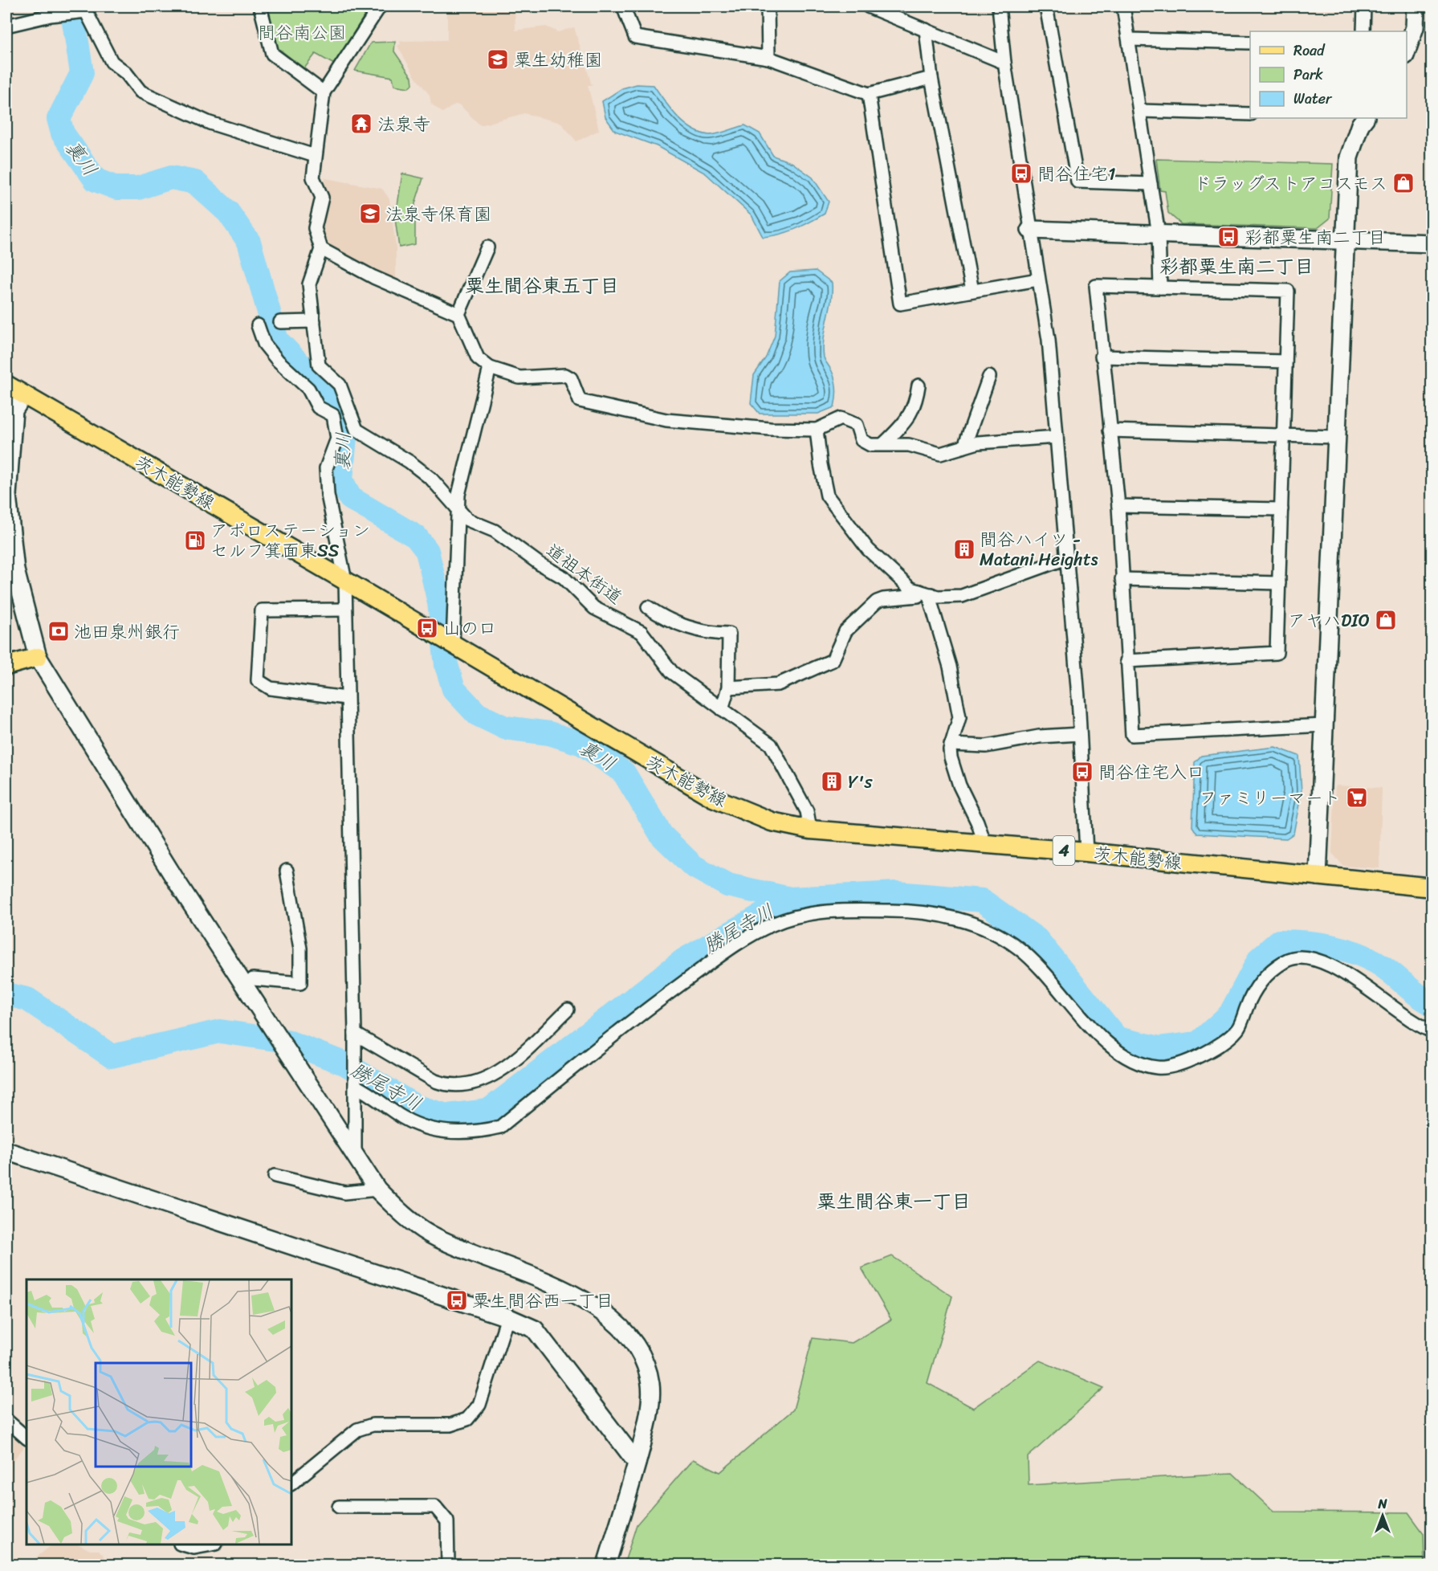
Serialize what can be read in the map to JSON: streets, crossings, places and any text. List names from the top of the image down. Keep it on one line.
{"streets":{"main road":["茨木能勢線","4"],"street":["道祖本街道"]},"crossings":[["茨木能勢線","道祖本街道"]],"districts":["彩都粟生南二丁目","粟生間谷東五丁目","粟生間谷東一丁目"],"water":["裏川","勝尾寺川"],"parks":["間谷南公園"],"places":{"school or university":["粟生幼稚園","法泉寺保育園"],"temple":["法泉寺"],"bus stop":["間谷住宅1","彩都粟生南二丁目","山の口","間谷住宅入口","粟生間谷西一丁目"],"shop":["ドラッグストアコスモス","アヤハDIO"],"fuel station":["アポロステーション セルフ箕面東SS"],"building":["間谷ハイツ - Matani Heights","Y's"],"bank":["池田泉州銀行"],"supermarket":["ファミリーマート"]},"legend":["Road","Park","Water"],"north":"top"}
